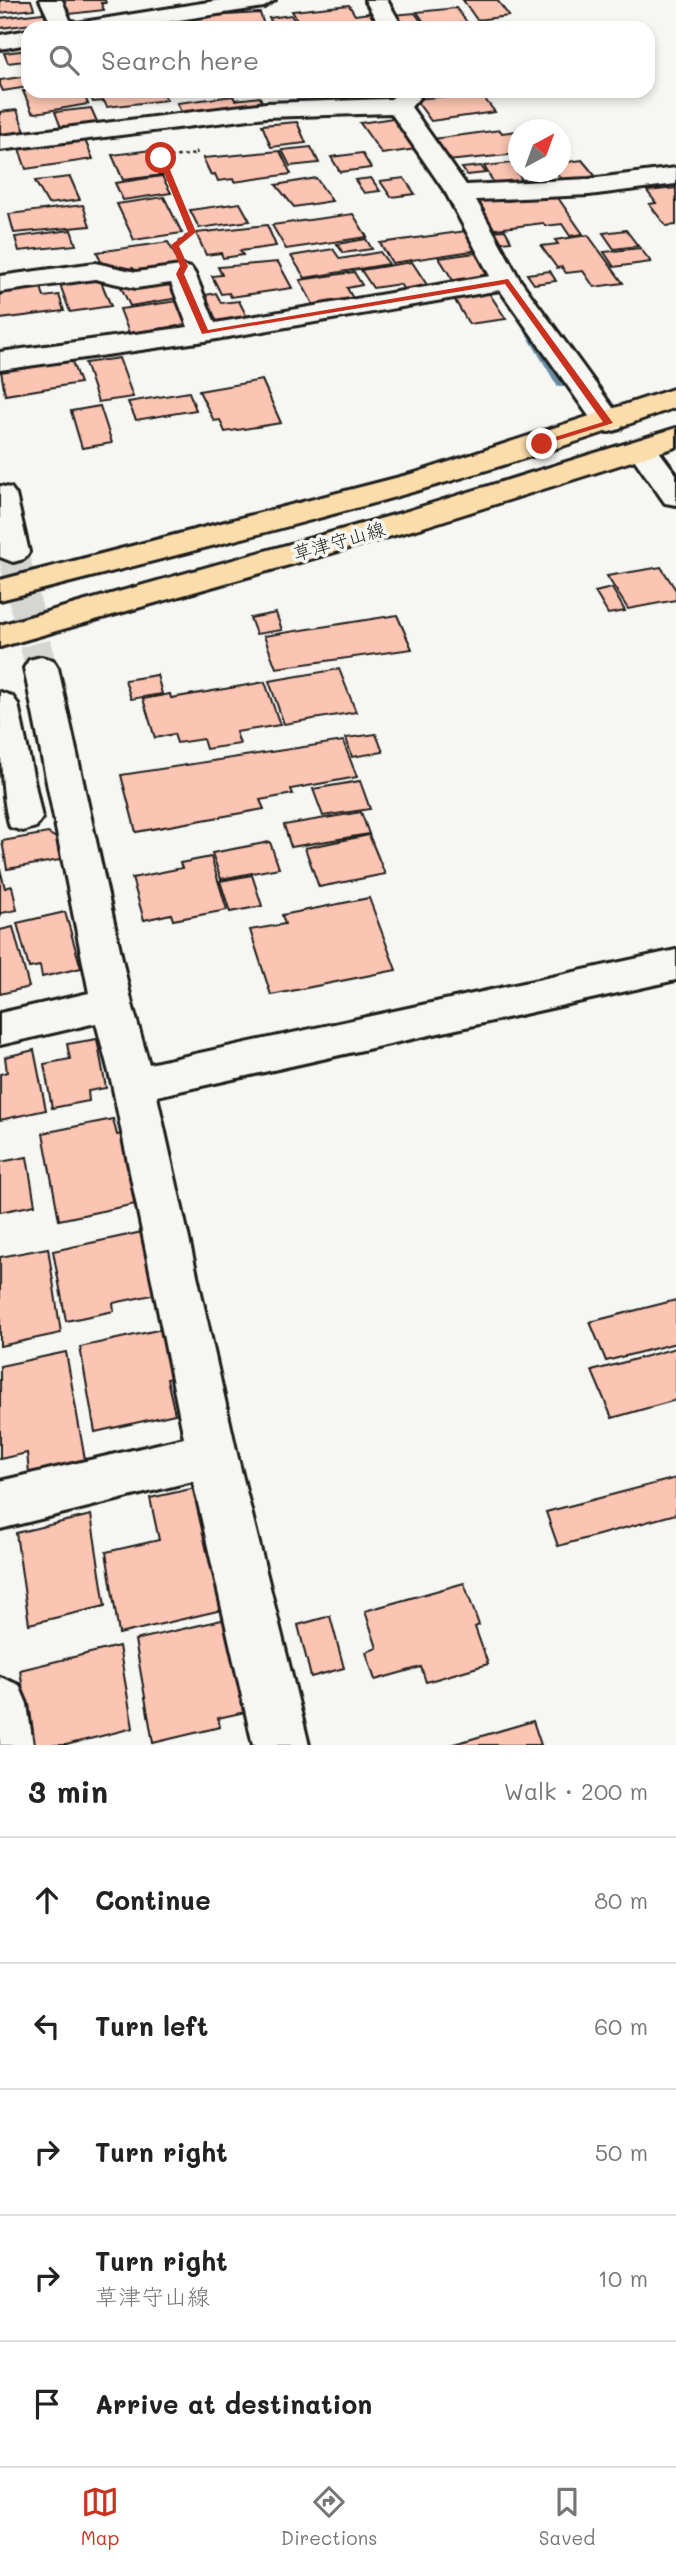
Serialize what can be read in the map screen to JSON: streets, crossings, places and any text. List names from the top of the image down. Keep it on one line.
{"streets":{"main road":["草津守山線"]},"north":"top right","page":{"search":"Search here","heading":["3 min","Walk · 200 m"],"list":[["Continue","80 m"],["Turn left","60 m"],["Turn right","50 m"],["Turn right","草津守山線","10 m"],"Arrive at destination"],"nav":["Map","Directions","Saved"]}}
